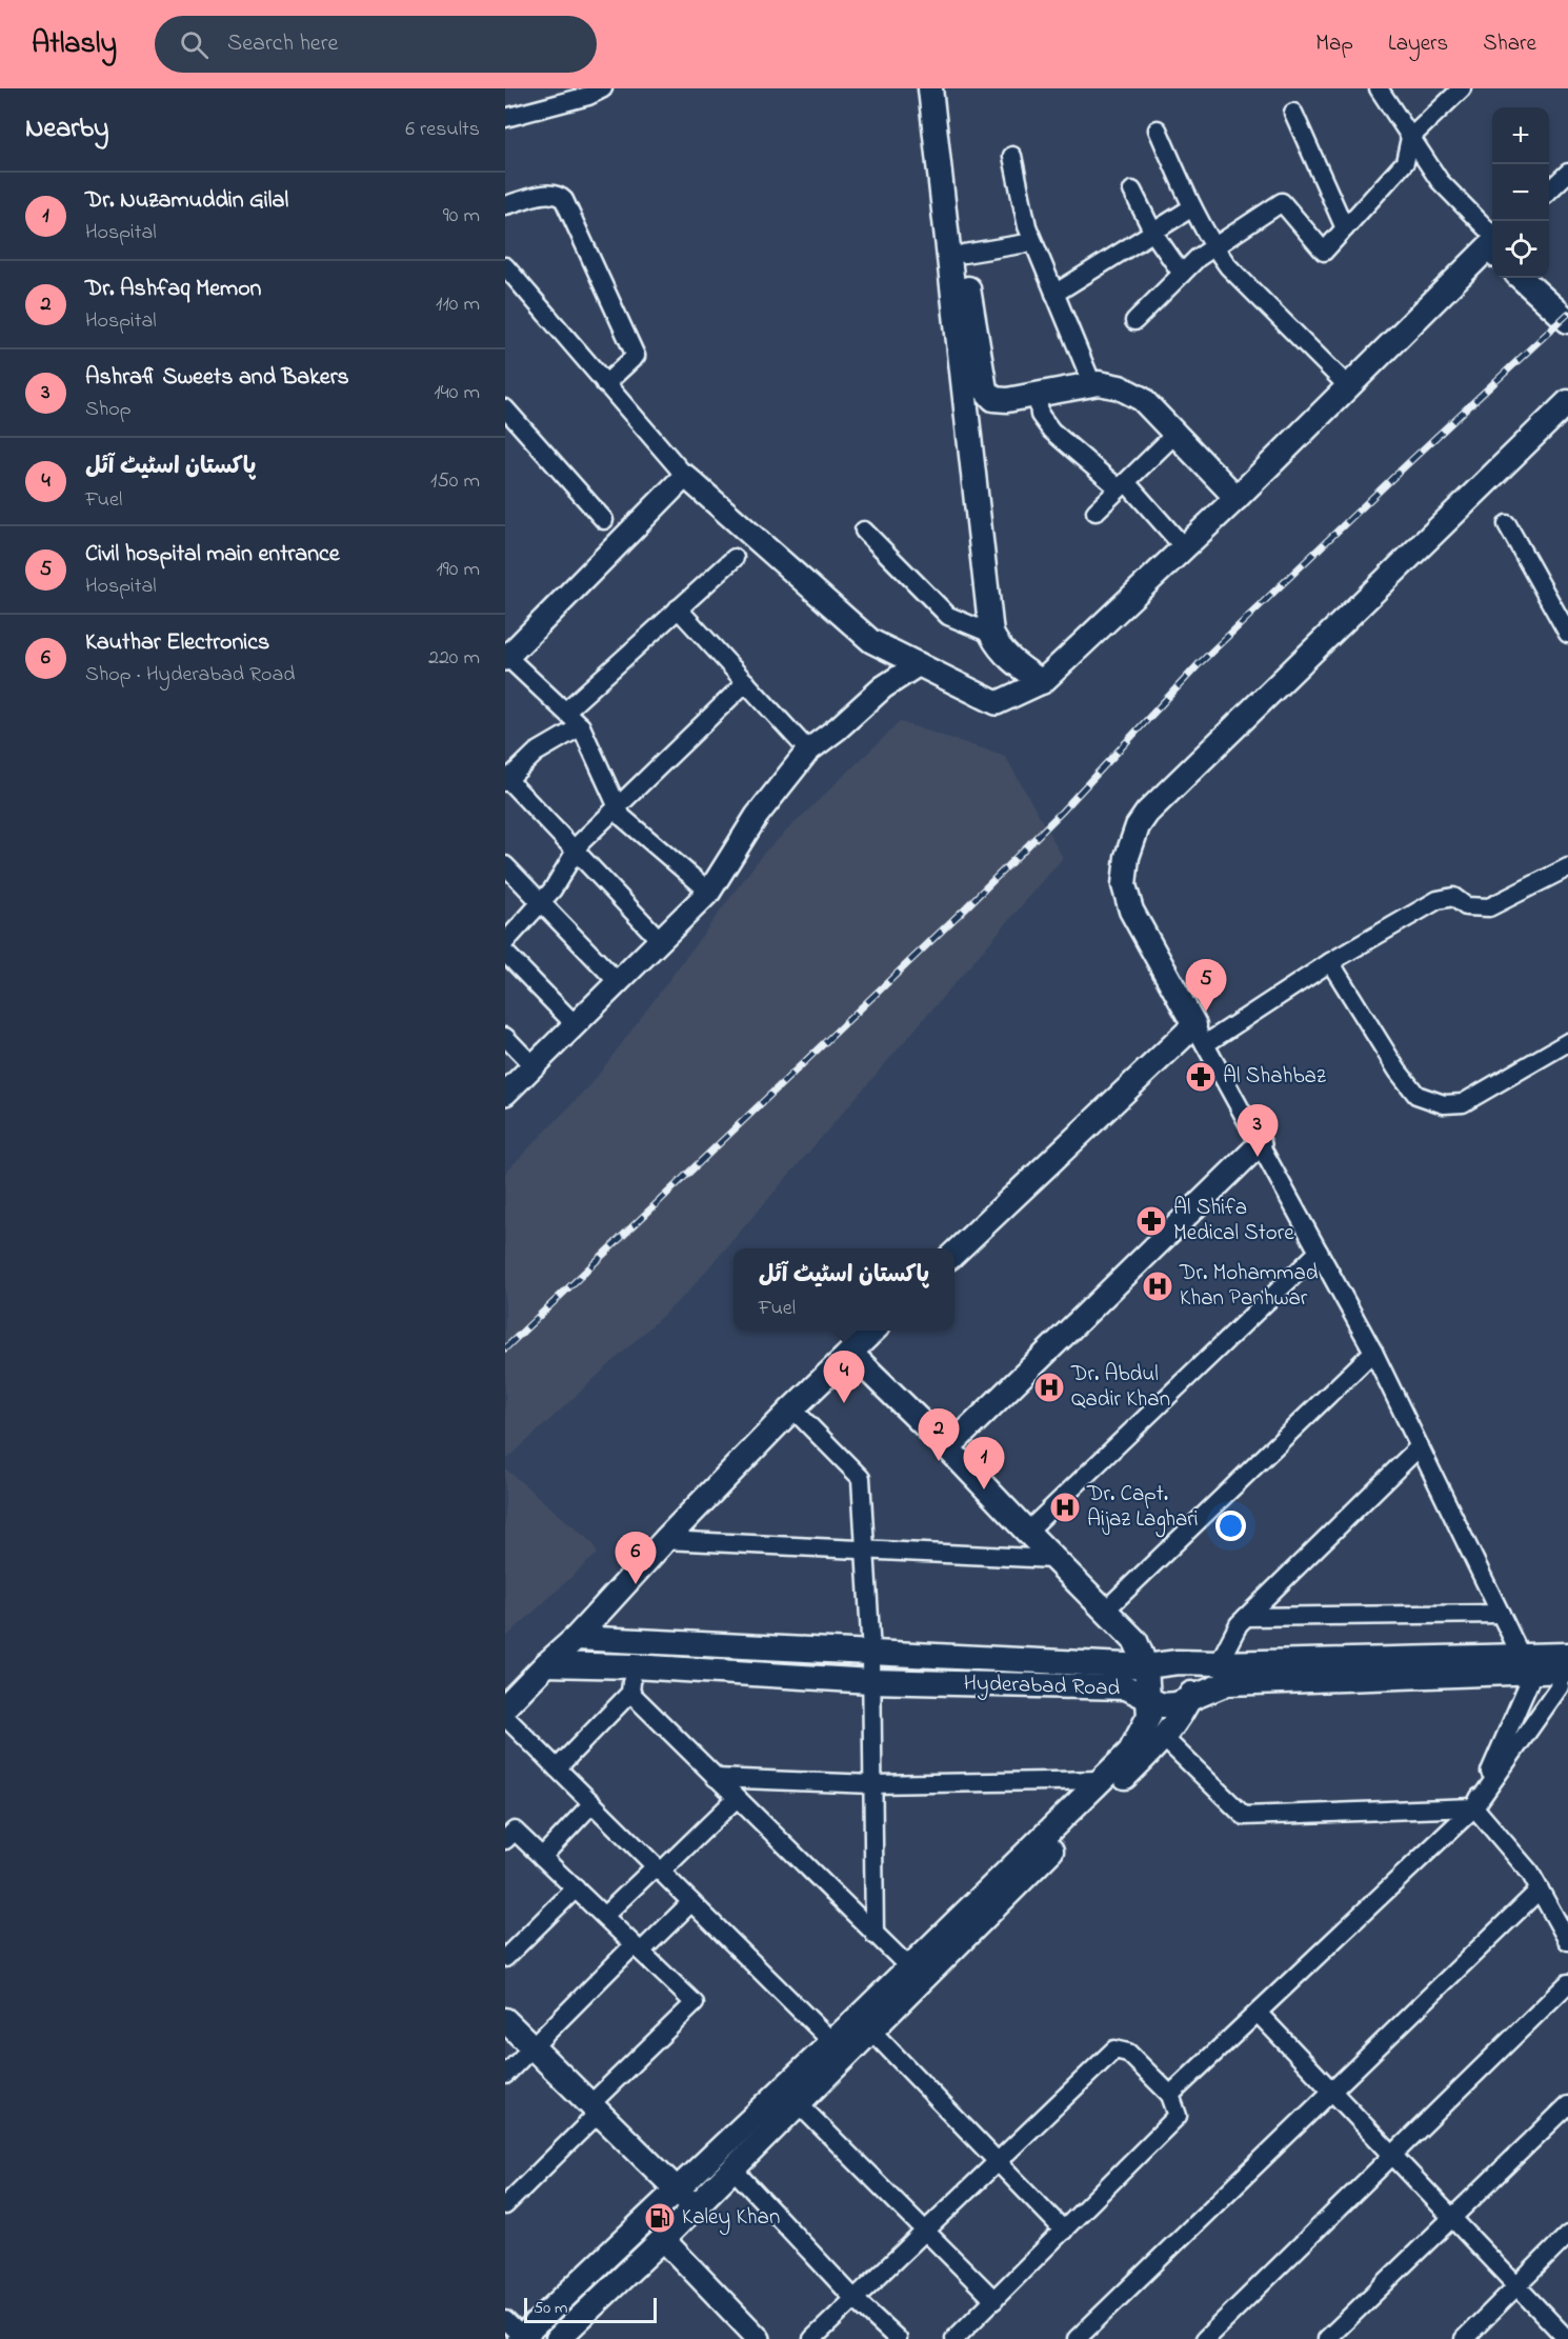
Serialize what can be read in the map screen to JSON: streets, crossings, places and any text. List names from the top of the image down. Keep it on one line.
{"streets":{"main road":["Hyderabad Road"]},"places":{"pharmacy":["Al Shahbaz","Al Shifa Medical Store"],"hospital":["Dr. Mohammad Khan Panhwar","Dr. Abdul Qadir Khan","Dr. Capt. Aijaz Laghari"],"fuel station":["Kaley Khan"]},"scale_bar":"50 m","page":{"header":"Atlasly","search":"Search here","nav":["Map","Layers","Share"],"heading":["Nearby","6 results"],"map_buttons":["+","−"],"list":[{"mark":"1","name":"Dr. Nuzamuddin Gilal","note":"Hospital","value":"90 m"},{"mark":"2","name":"Dr. Ashfaq Memon","note":"Hospital","value":"110 m"},{"mark":"3","name":"Ashrafi Sweets and Bakers","note":"Shop","value":"140 m"},{"mark":"4","name":"پاکستان اسٹیٹ آئل","note":"Fuel","value":"150 m"},{"mark":"5","name":"Civil hospital main entrance","note":"Hospital","value":"190 m"},{"mark":"6","name":"Kauthar Electronics","note":"Shop · Hyderabad Road","value":"220 m"}],"pins":["5","3","4","2","1","6"],"popup":["پاکستان اسٹیٹ آئل","Fuel"],"scale":"50 m"}}
